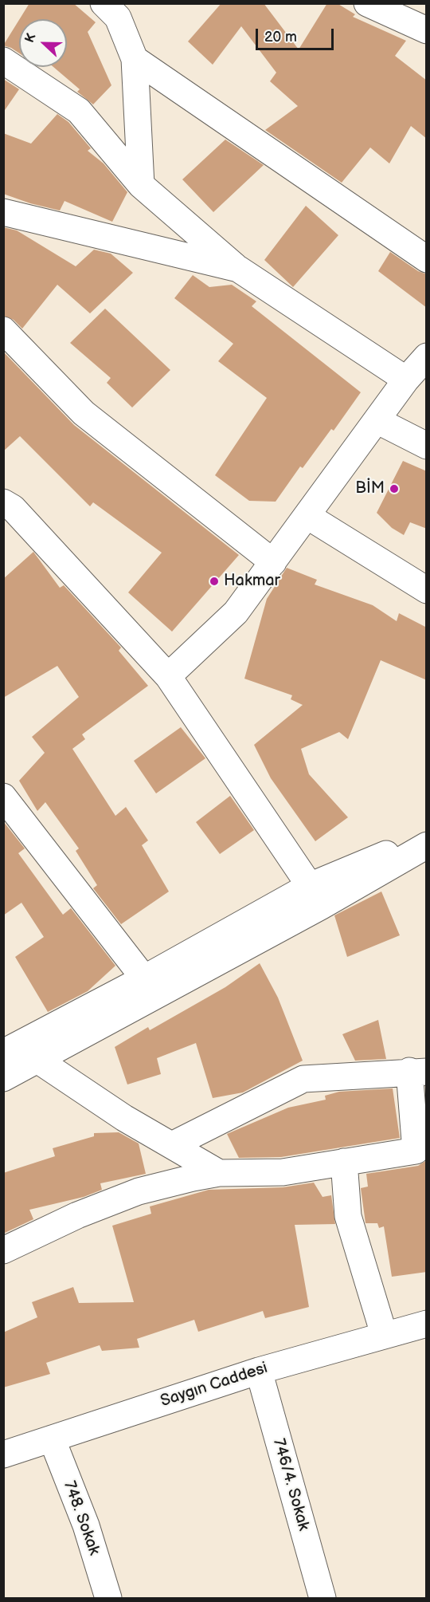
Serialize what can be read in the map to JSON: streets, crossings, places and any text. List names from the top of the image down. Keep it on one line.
{"streets":{"street":["Saygın Caddesi","746/4. Sokak","748. Sokak"]},"crossings":[["Saygın Caddesi","746/4. Sokak"],["Saygın Caddesi","748. Sokak"]],"places":["BİM","Hakmar"],"scale_bar":"20 m","north":"left"}
